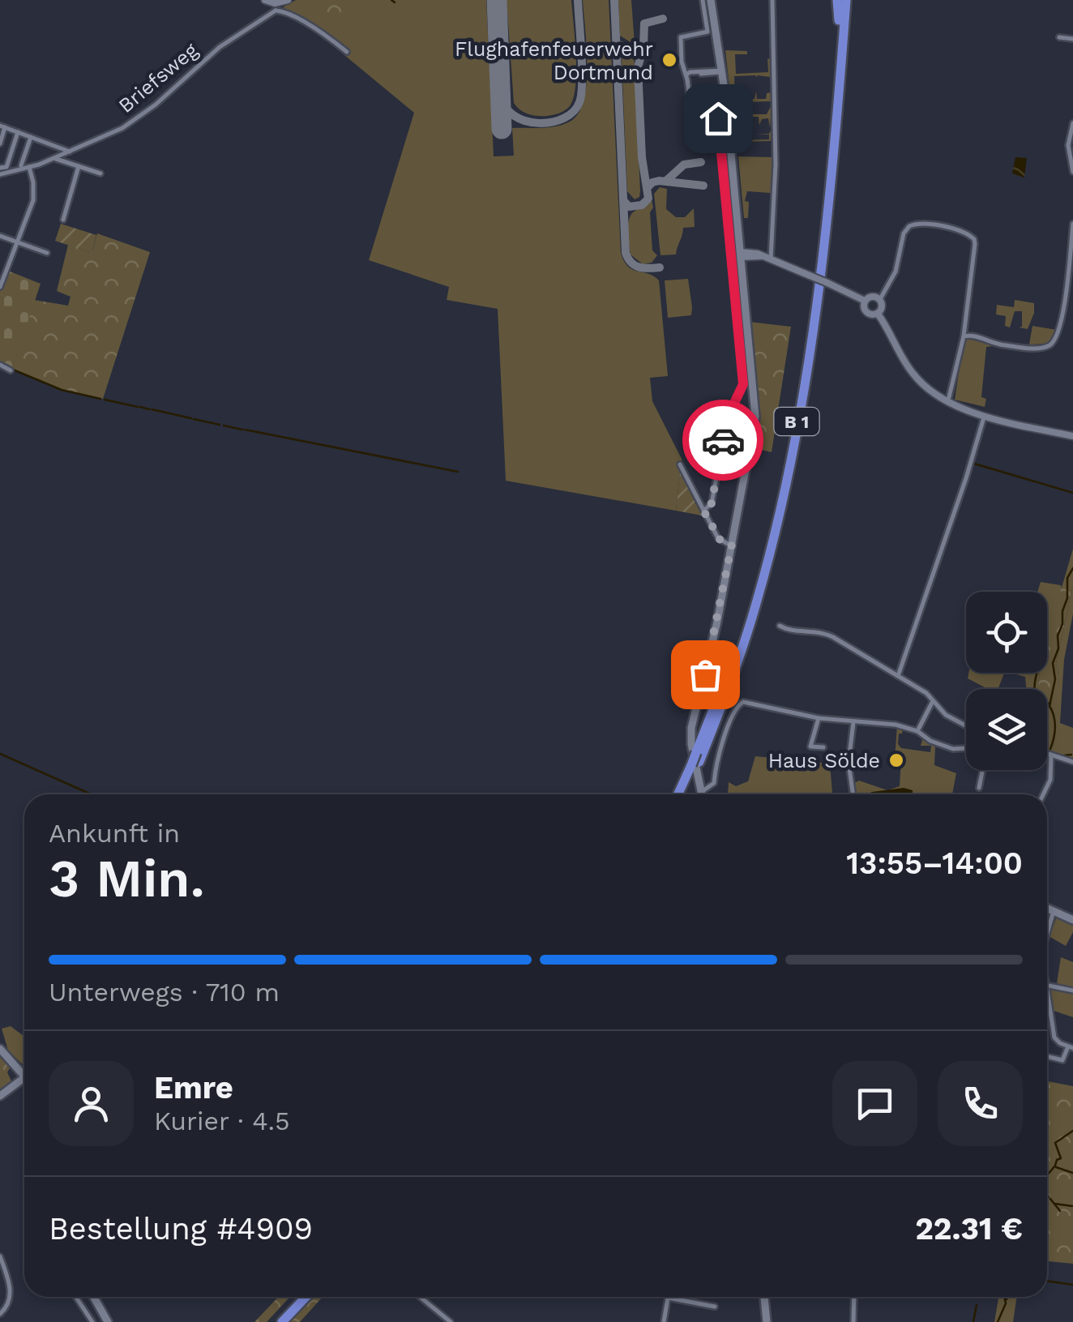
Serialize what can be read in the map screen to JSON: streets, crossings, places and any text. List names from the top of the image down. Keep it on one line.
{"streets":{"highway":["B 1"],"street":["Briefsweg"]},"places":["Flughafenfeuerwehr Dortmund","Haus Sölde"],"page":{"heading":["3 Min.","Ankunft in","13:55–14:00"],"panel":["Emre","Kurier · 4.5","Bestellung #4909","22.31 €"],"bar":"Unterwegs · 710 m"}}
